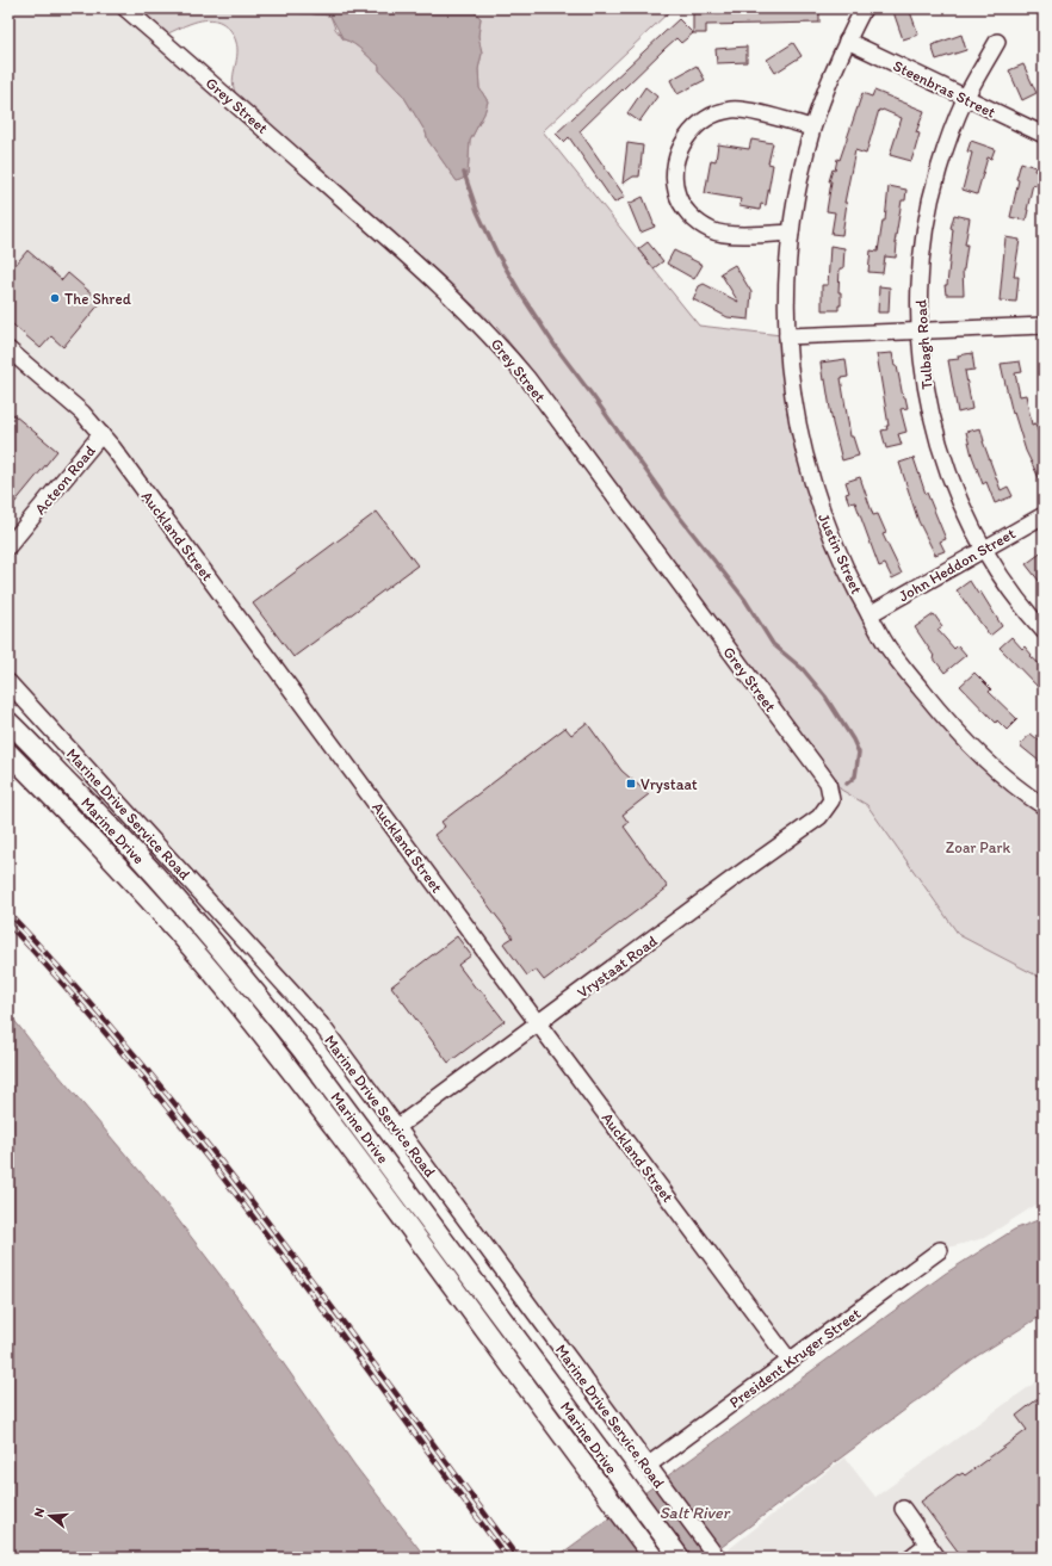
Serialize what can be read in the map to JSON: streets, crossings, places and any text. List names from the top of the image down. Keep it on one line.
{"streets":{"main road":["Marine Drive"],"street":["Steenbras Street","Grey Street","Tulbagh Road","Acteon Road","Auckland Street","Justin Street","John Heddon Street","Marine Drive Service Road","Vrystaat Road","President Kruger Street"]},"crossings":[["Steenbras Street","Tulbagh Road"],["Steenbras Street","Justin Street"],["Grey Street","Vrystaat Road"],["Tulbagh Road","John Heddon Street"],["Acteon Road","Auckland Street"],["Auckland Street","Vrystaat Road"],["Auckland Street","President Kruger Street"],["Justin Street","John Heddon Street"],["Marine Drive Service Road","Vrystaat Road"],["Marine Drive Service Road","President Kruger Street"]],"water":["Salt River"],"parks":["Zoar Park"],"places":{"other":["The Shred"],"transit":["Vrystaat"]},"north":"left"}
